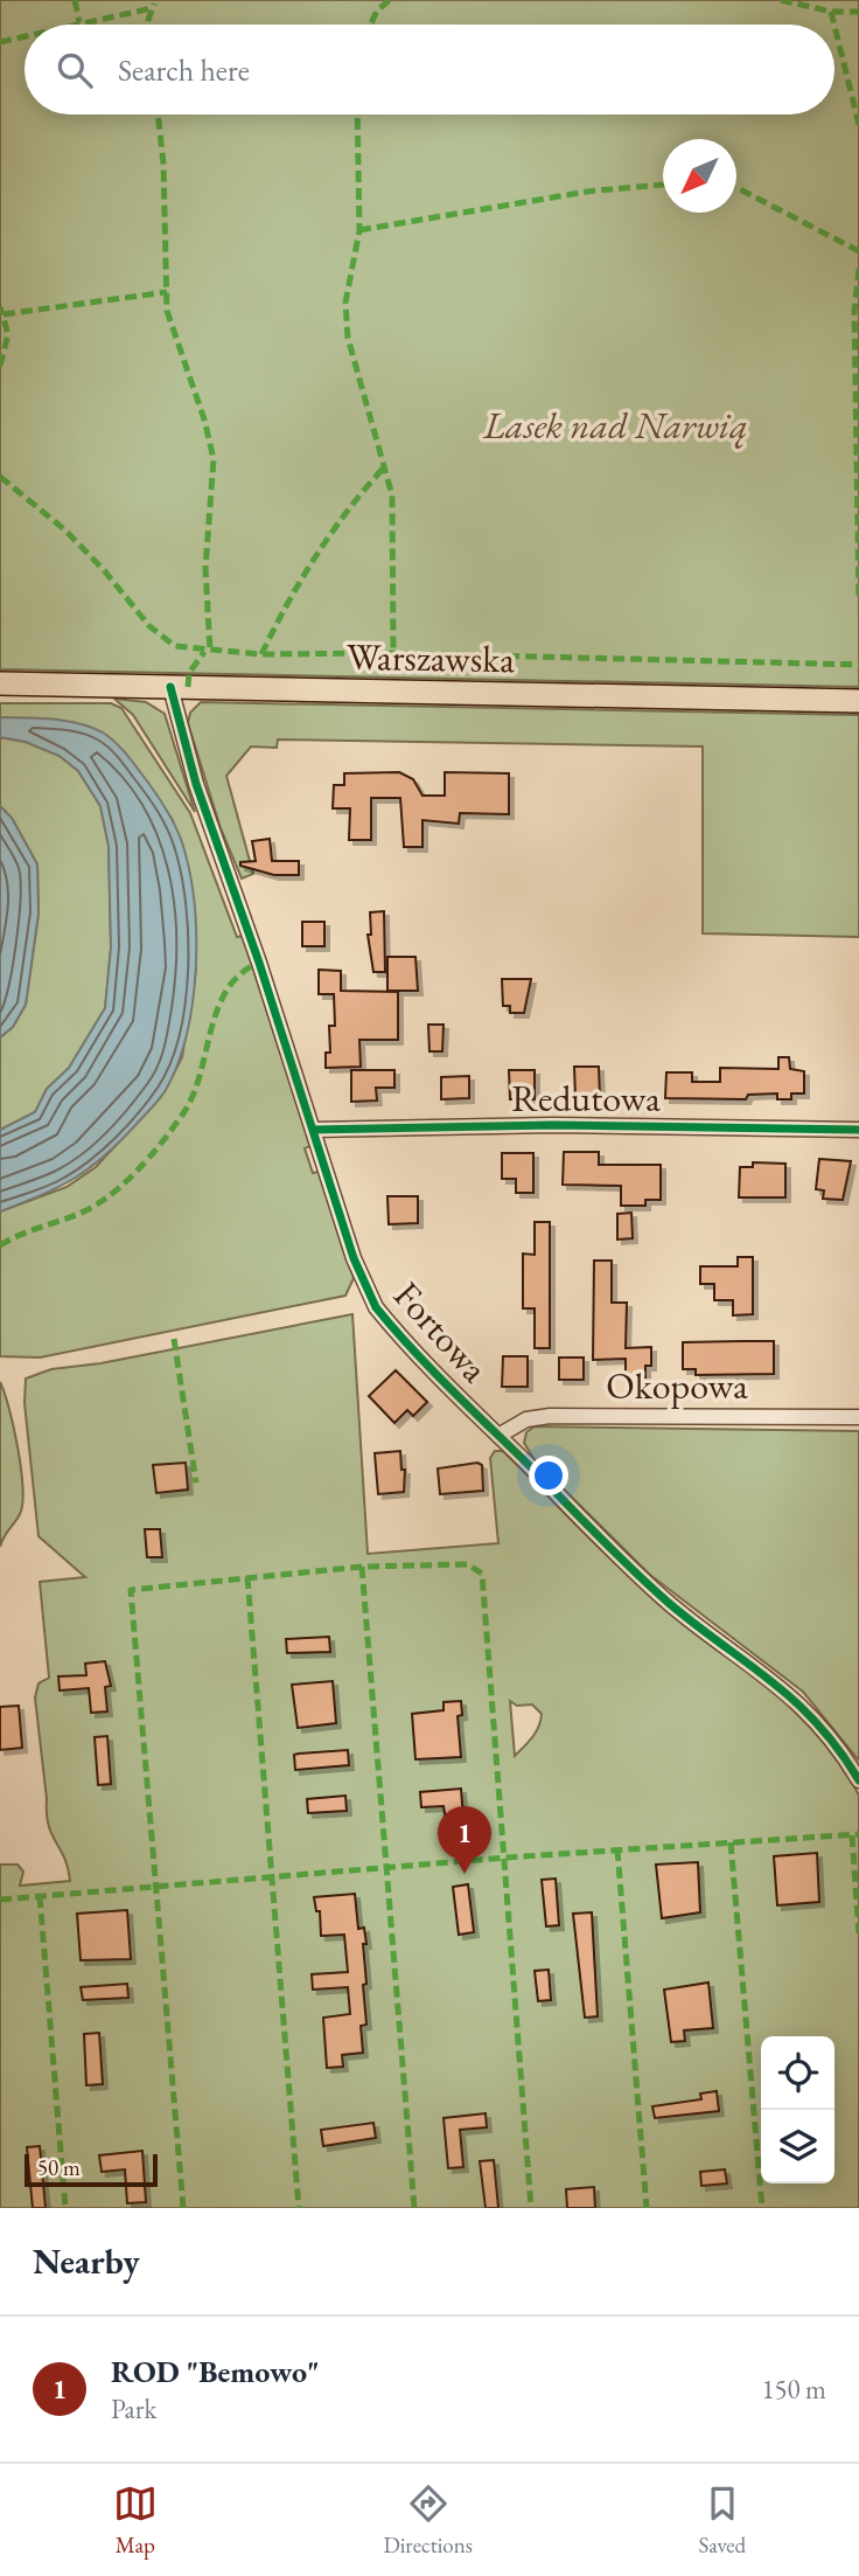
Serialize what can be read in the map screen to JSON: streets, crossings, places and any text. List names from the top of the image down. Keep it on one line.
{"streets":{"main road":["Warszawska"],"street":["Redutowa","Fortowa","Okopowa"]},"crossings":[["Warszawska","Fortowa"],["Redutowa","Fortowa"],["Fortowa","Okopowa"]],"parks":["Lasek nad Narwią"],"scale_bar":"50 m","north":"bottom left","page":{"search":"Search here","pins":"1","scale":"50 m","heading":"Nearby","list":[{"mark":"1","name":"ROD \"Bemowo\"","note":"Park","value":"150 m"}],"nav":["Map","Directions","Saved"]}}
